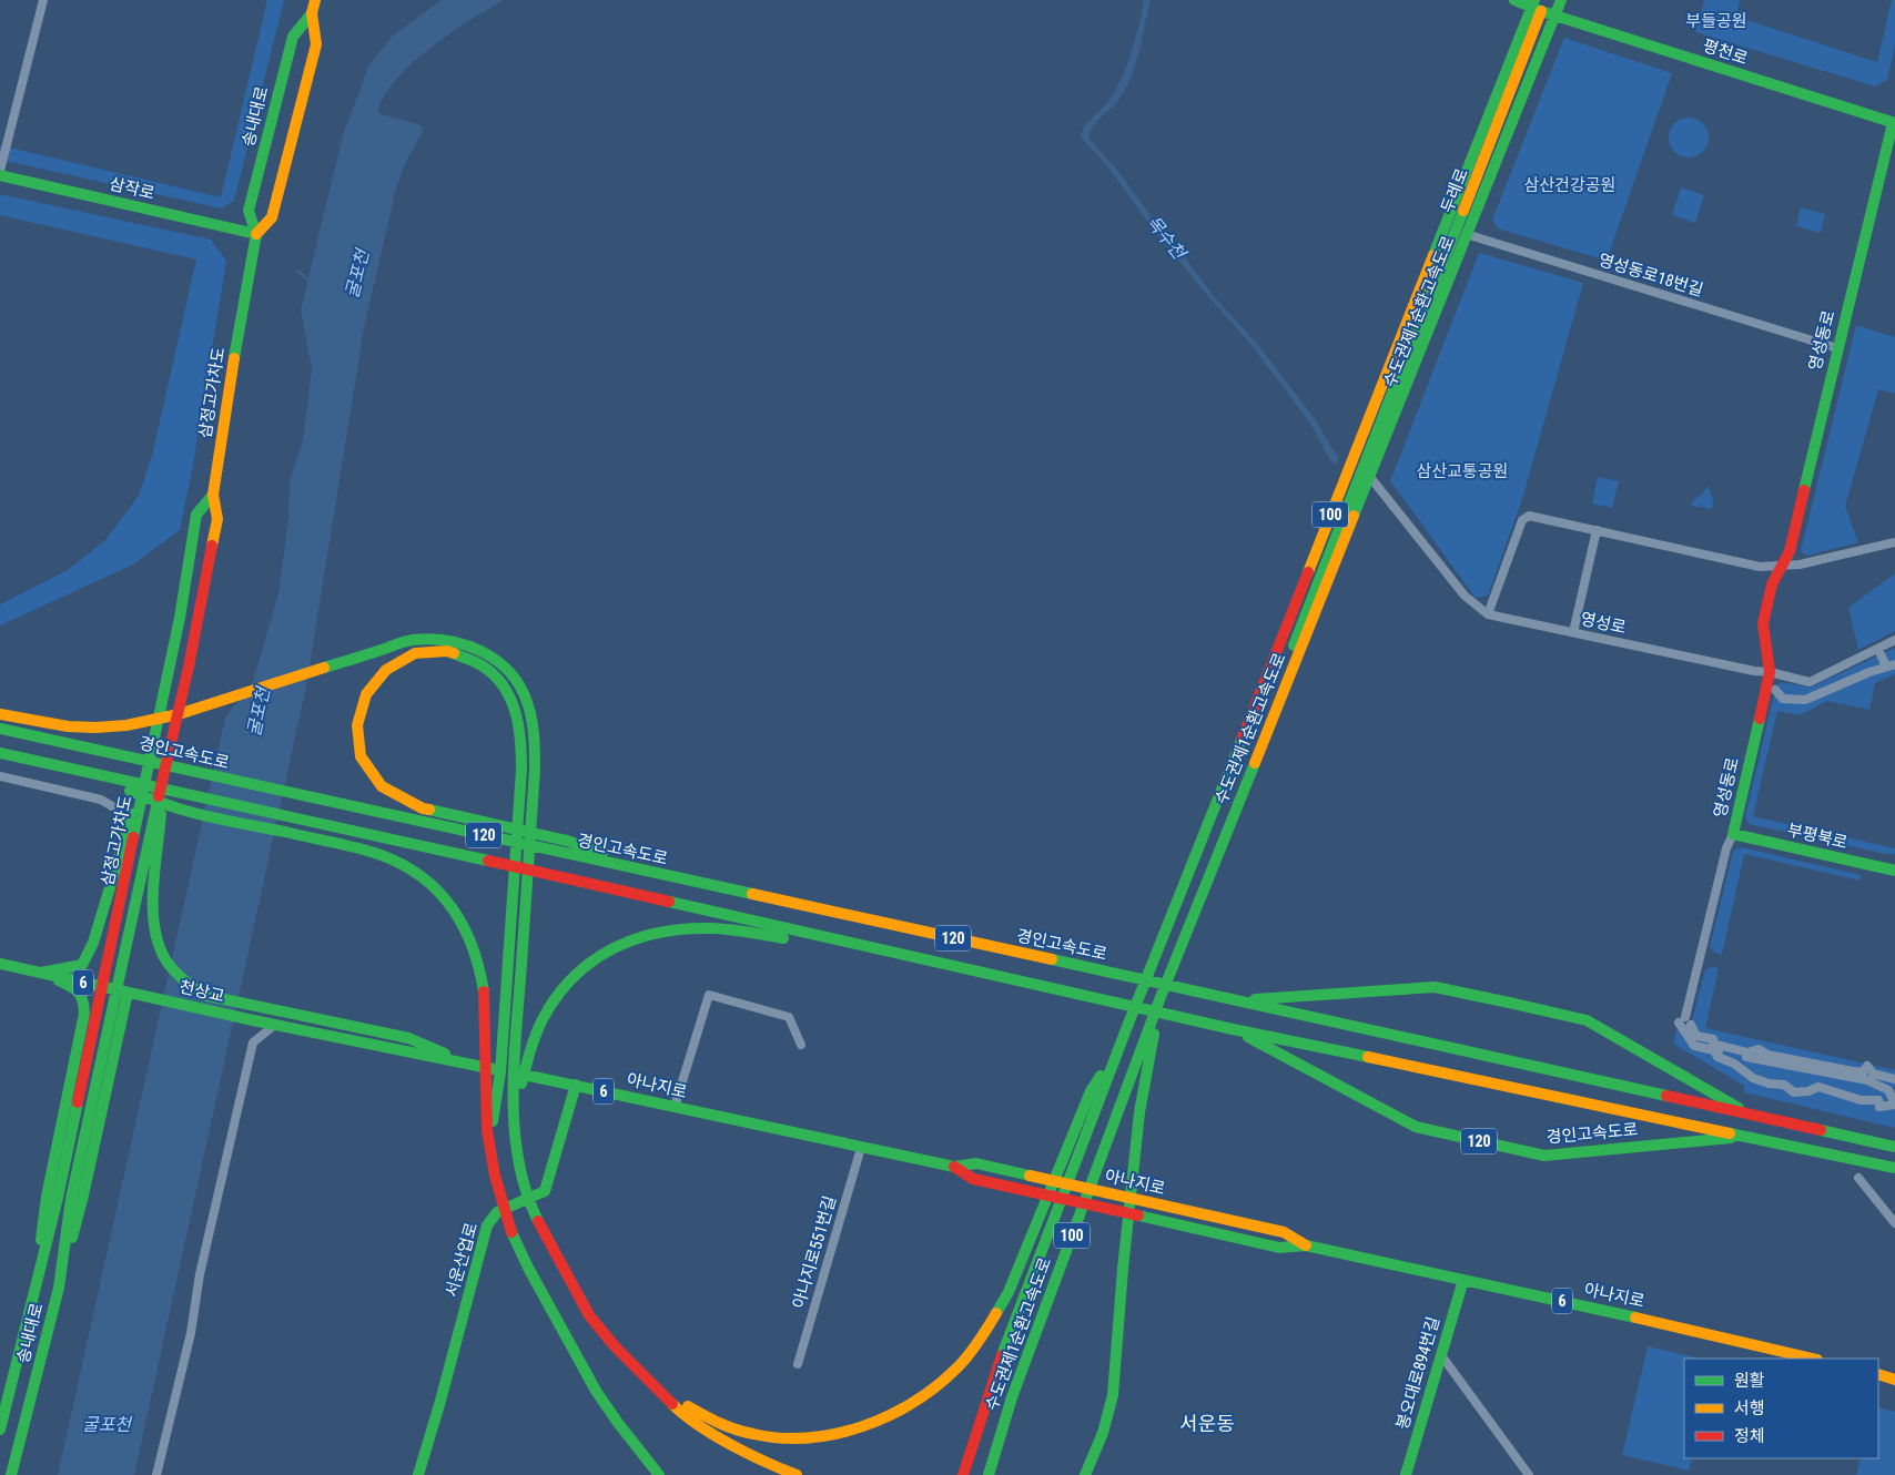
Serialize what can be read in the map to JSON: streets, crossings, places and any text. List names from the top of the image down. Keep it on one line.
{"streets":{"main road":["평천로","송내대로","삼작로","두레로","수도권제1순환고속도로","영성동로","삼정고가차도","100","경인고속도로","120","부평북로","6","천상교","아나지로","서운산업로","봉오대로894번길"],"street":["영성동로18번길","영성로","아나지로551번길"]},"crossings":[["평천로","두레로"],["평천로","영성동로"],["송내대로","삼작로"],["송내대로","삼정고가차도"],["두레로","영성동로18번길"],["두레로","영성로"],["영성동로18번길","영성동로"],["영성동로","영성로"],["영성동로","부평북로"],["6","천상교"],["천상교","아나지로"],["아나지로","아나지로551번길"],["아나지로","서운산업로"],["아나지로","봉오대로894번길"]],"districts":["서운동"],"water":["목수천","굴포천"],"parks":["부들공원","삼산건강공원","삼산교통공원"],"legend":["원활","서행","정체"]}
